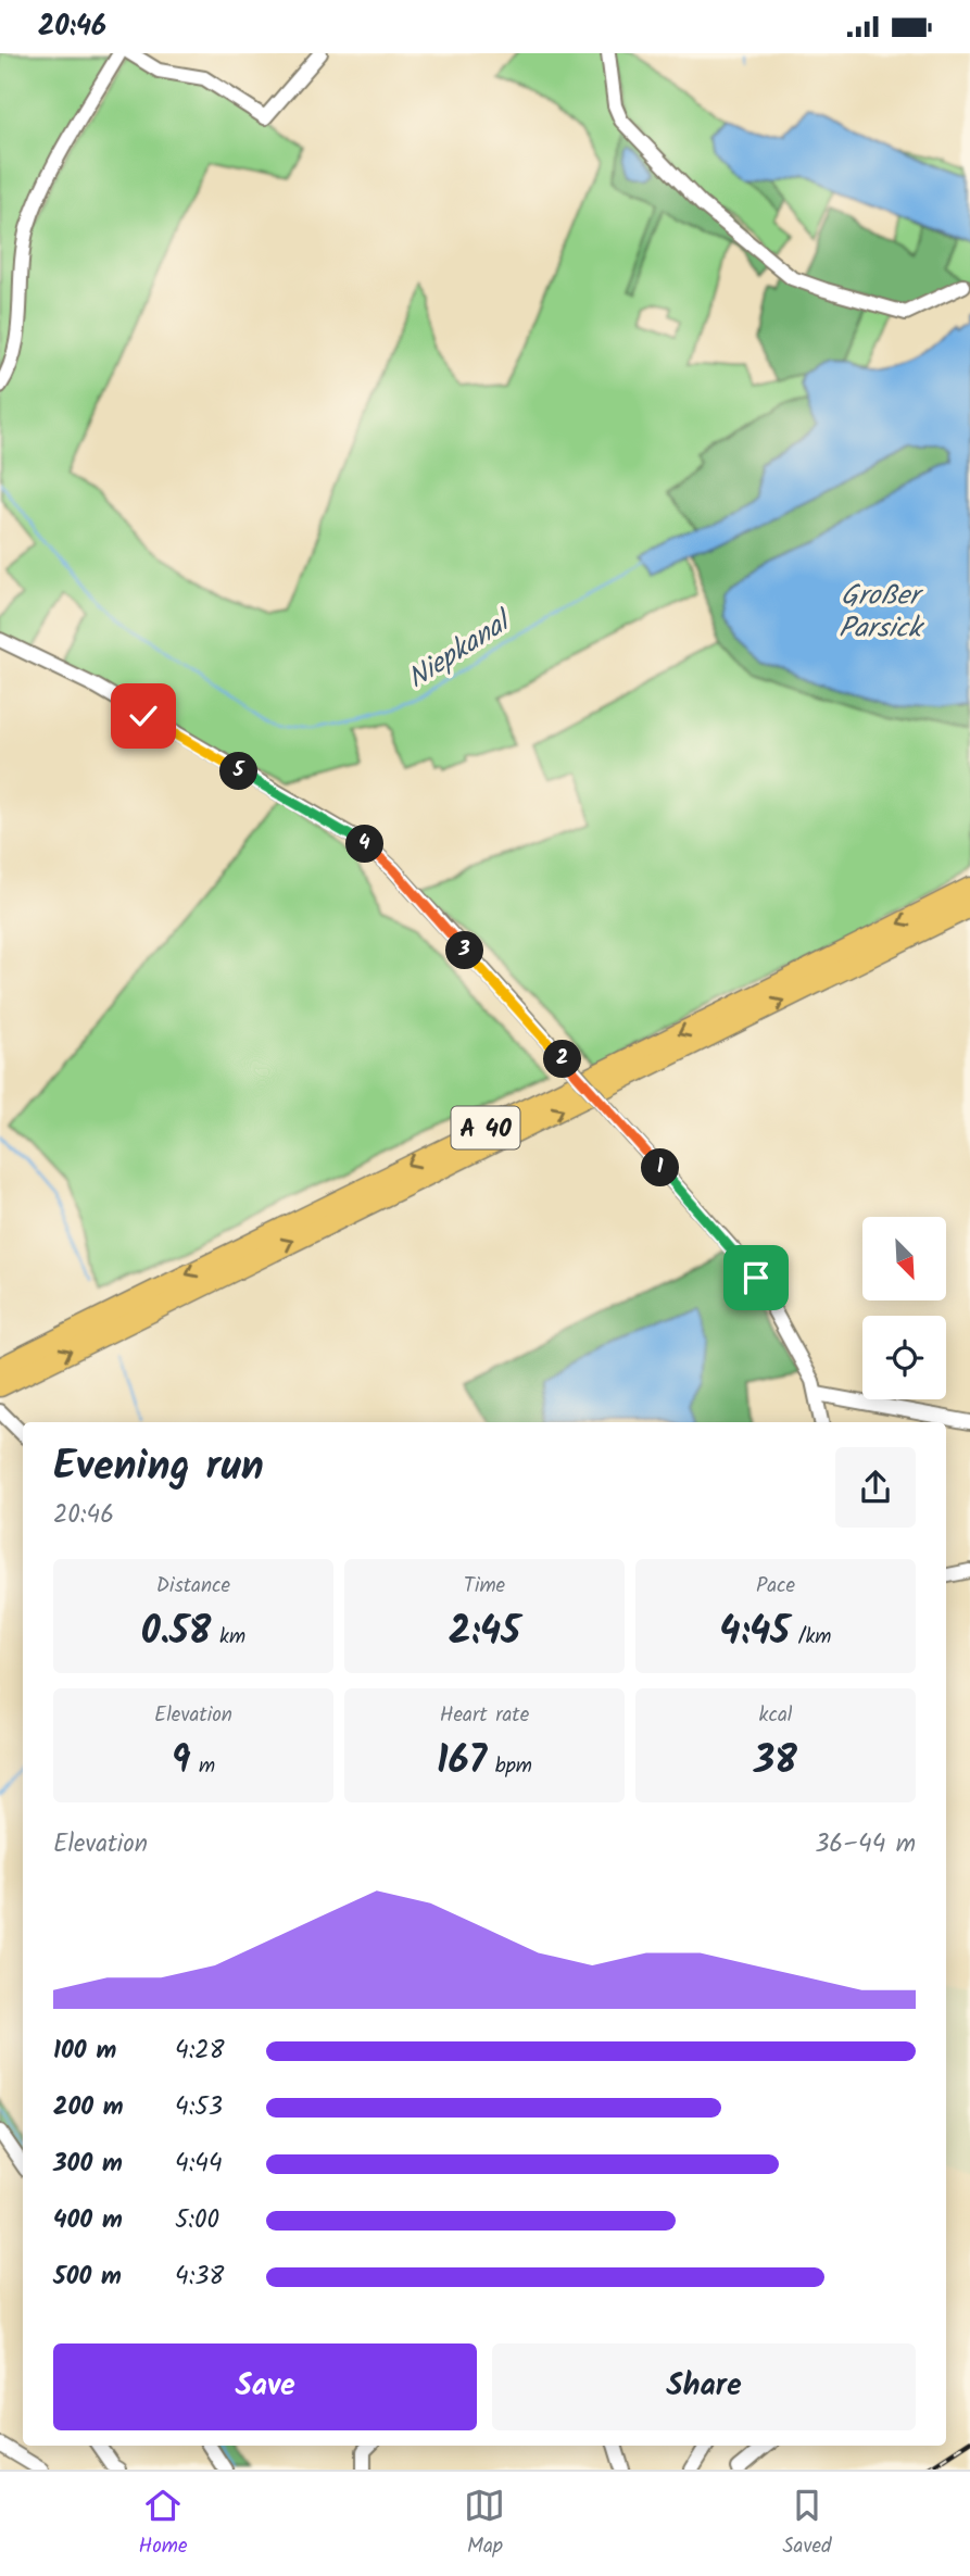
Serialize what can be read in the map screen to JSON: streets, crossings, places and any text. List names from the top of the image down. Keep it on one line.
{"streets":{"highway":["A 40"]},"water":["Großer Parsick","Niepkanal"],"north":"bottom right","page":{"status":"20:46","pins":["5","4","3","2","1"],"heading":["Evening run","20:46"],"stats":[["Distance","0.58 km"],["Time","2:45"],["Pace","4:45 /km"],["Elevation","9 m"],["Heart rate","167 bpm"],["kcal","38"]],"chart":["Elevation","36–44 m"],"list":[{"name":"100 m","note":"4:28"},{"name":"200 m","note":"4:53"},{"name":"300 m","note":"4:44"},{"name":"400 m","note":"5:00"},{"name":"500 m","note":"4:38"}],"buttons":["Save","Share"],"tabs":["Home","Map","Saved"]}}
